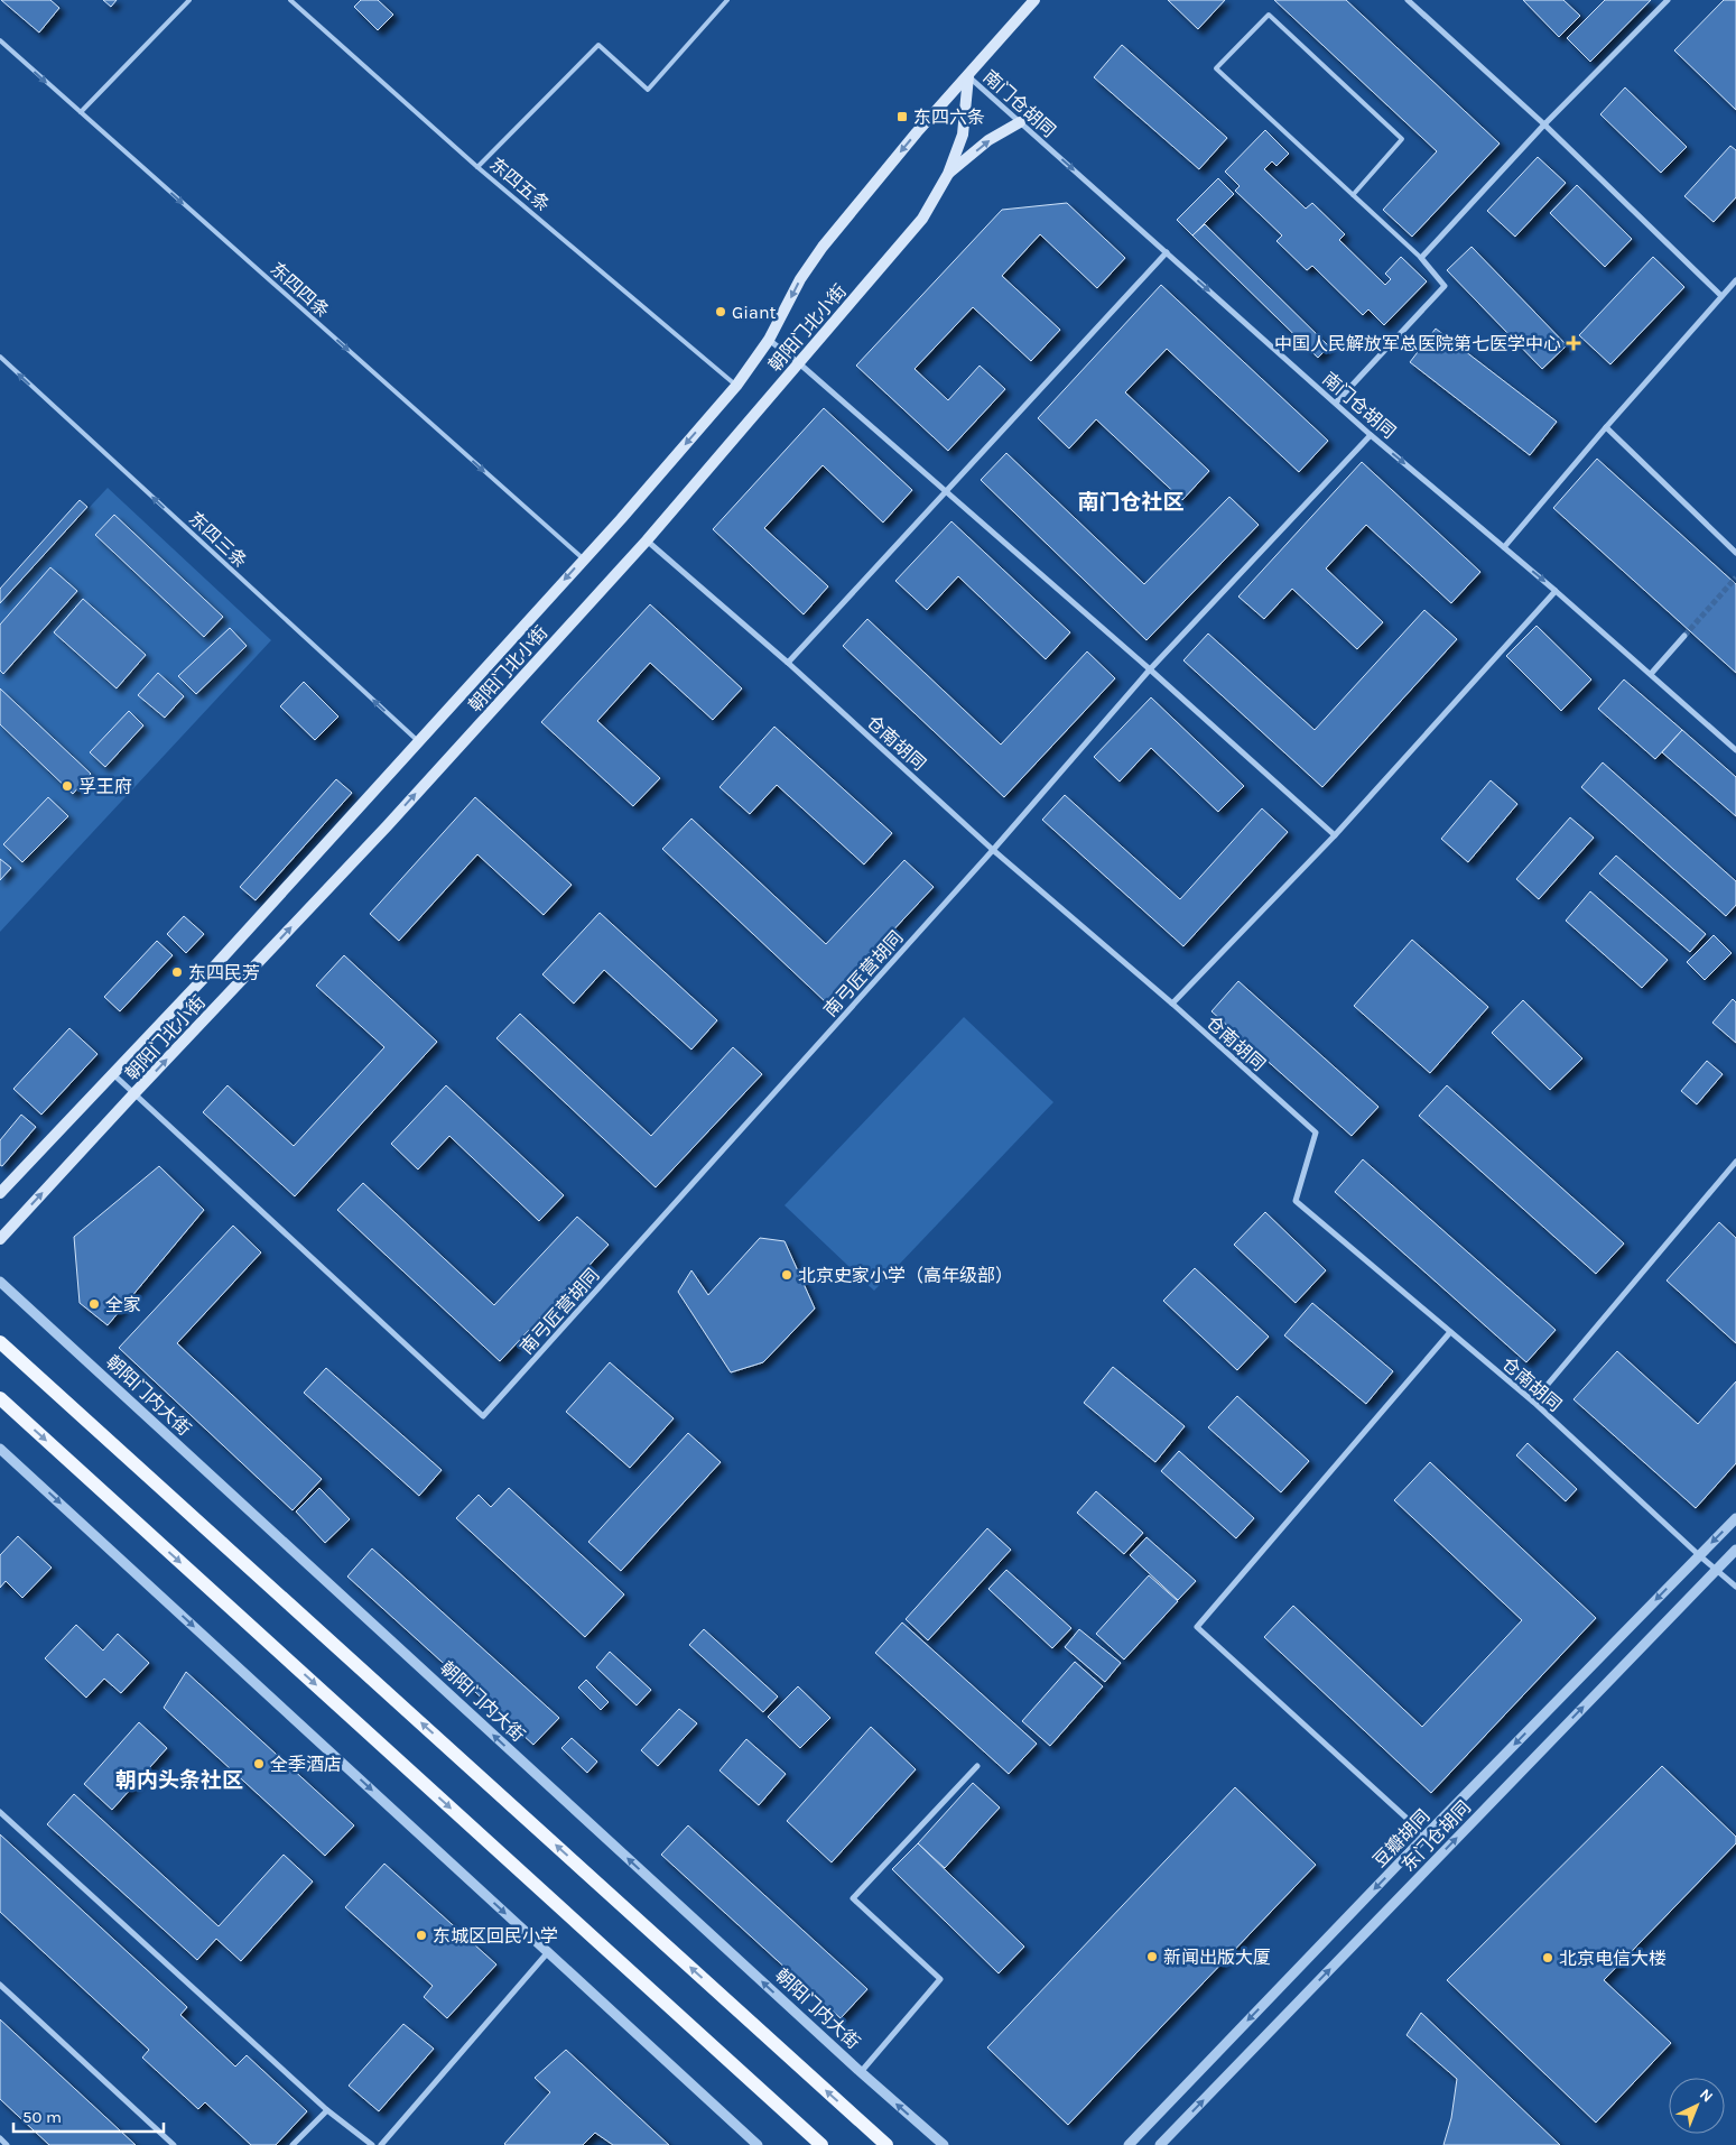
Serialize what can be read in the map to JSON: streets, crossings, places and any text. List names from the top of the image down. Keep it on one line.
{"streets":{"main road":["朝阳门北小街"],"street":["南门仓胡同","仓南胡同","南弓匠营胡同","朝阳门内大街","东门仓胡同","豆瓣胡同"],"lane":["东四五条","东四四条","东四三条"]},"crossings":[["南门仓胡同","朝阳门北小街"],["东四五条","朝阳门北小街"],["东四四条","朝阳门北小街"],["朝阳门北小街","东四三条"],["朝阳门北小街","仓南胡同"],["朝阳门北小街","南弓匠营胡同"],["仓南胡同","南弓匠营胡同"],["仓南胡同","东门仓胡同"],["仓南胡同","豆瓣胡同"]],"one_way":["南门仓胡同","东四四条","东四三条","朝阳门内大街","东门仓胡同","豆瓣胡同"],"districts":["南门仓社区","朝内头条社区"],"places":{"transit":["东四六条"],"other":["Giant","孚王府","东四民芳","北京史家小学（高年级部）","全家","全季酒店","东城区回民小学","新闻出版大厦","北京电信大楼"],"health":["中国人民解放军总医院第七医学中心"]},"scale_bar":"50 m","north":"top right"}
